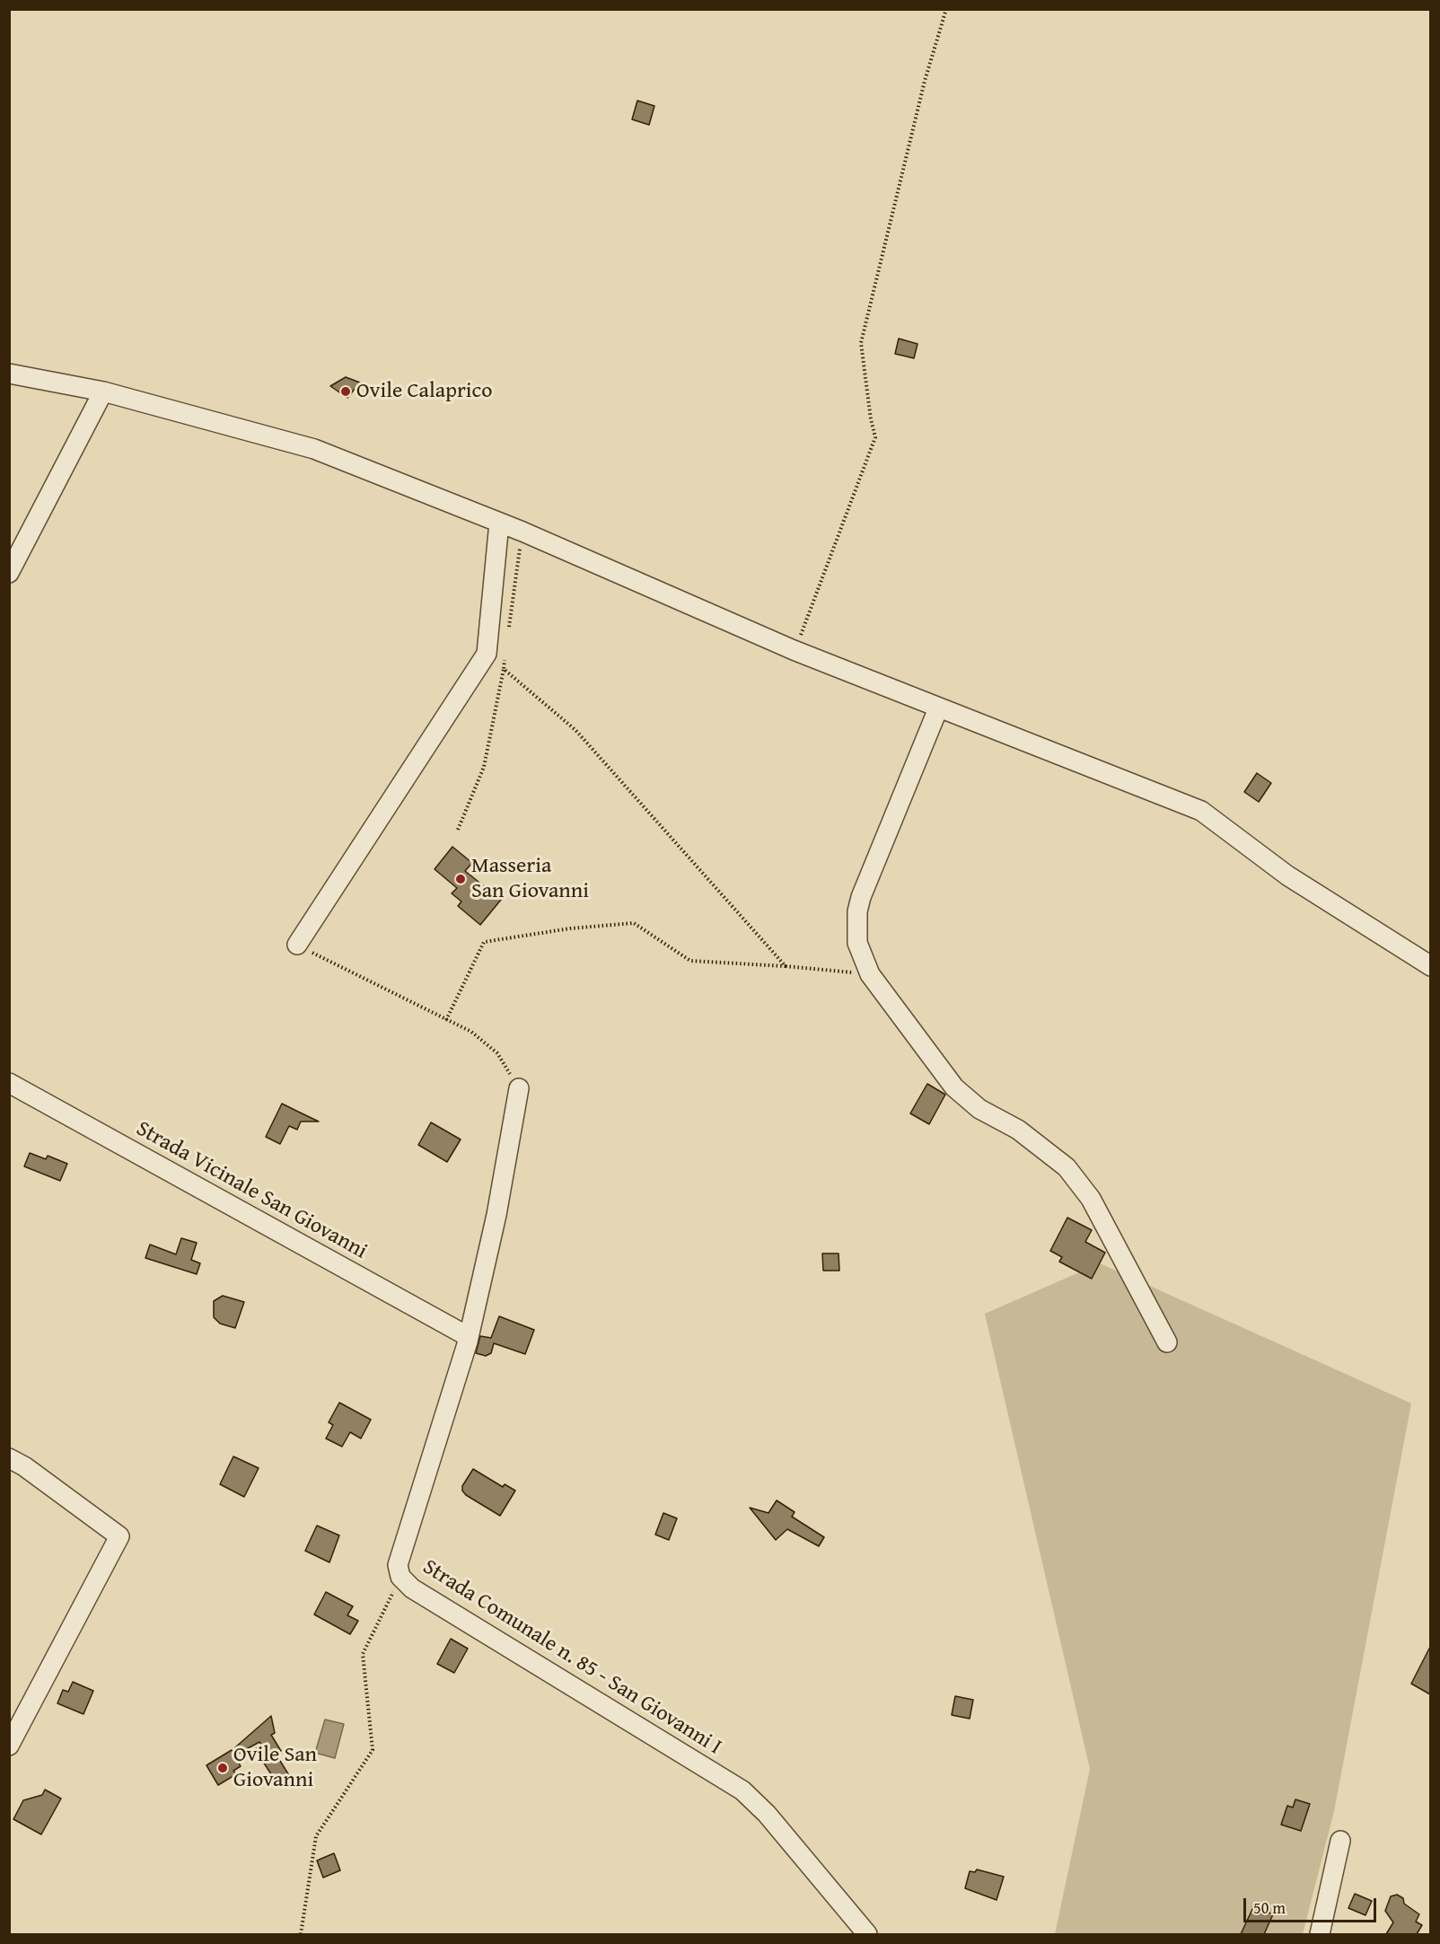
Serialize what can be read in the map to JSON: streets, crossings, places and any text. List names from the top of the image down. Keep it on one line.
{"streets":{"street":["Strada Vicinale San Giovanni","Strada Comunale n. 85 - San Giovanni I"]},"crossings":[["Strada Vicinale San Giovanni","Strada Comunale n. 85 - San Giovanni I"]],"places":["Ovile Calaprico","Masseria San Giovanni","Ovile San Giovanni"],"scale_bar":"50 m"}
